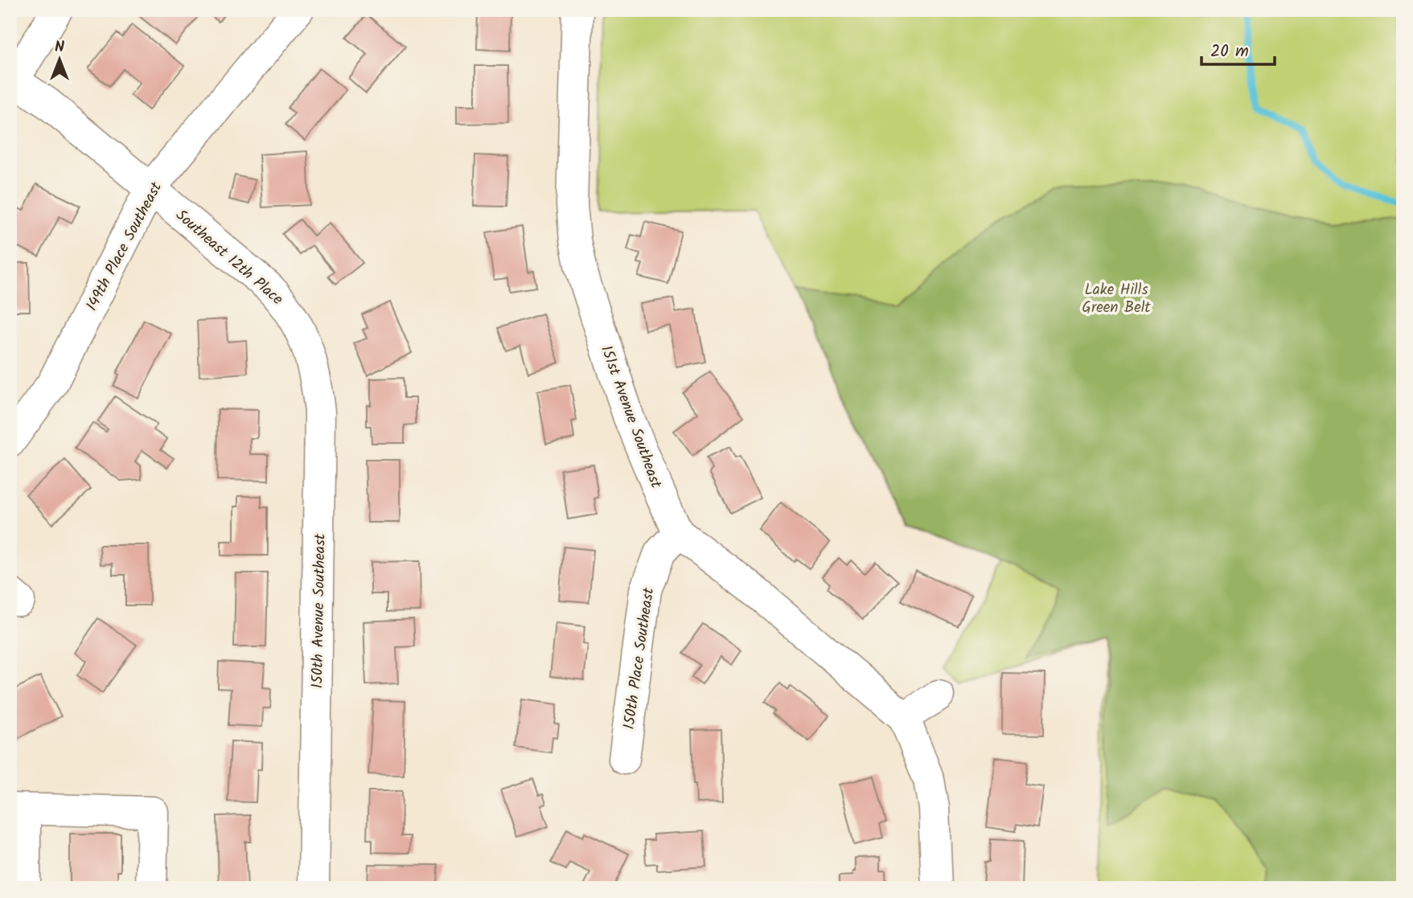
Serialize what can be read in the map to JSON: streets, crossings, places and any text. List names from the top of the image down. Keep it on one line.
{"streets":{"street":["149th Place Southeast","Southeast 12th Place","151st Avenue Southeast","150th Avenue Southeast","150th Place Southeast"]},"crossings":[["149th Place Southeast","Southeast 12th Place"],["Southeast 12th Place","150th Avenue Southeast"],["151st Avenue Southeast","150th Place Southeast"]],"parks":["Lake Hills Green Belt"],"scale_bar":"20 m","north":"top"}
